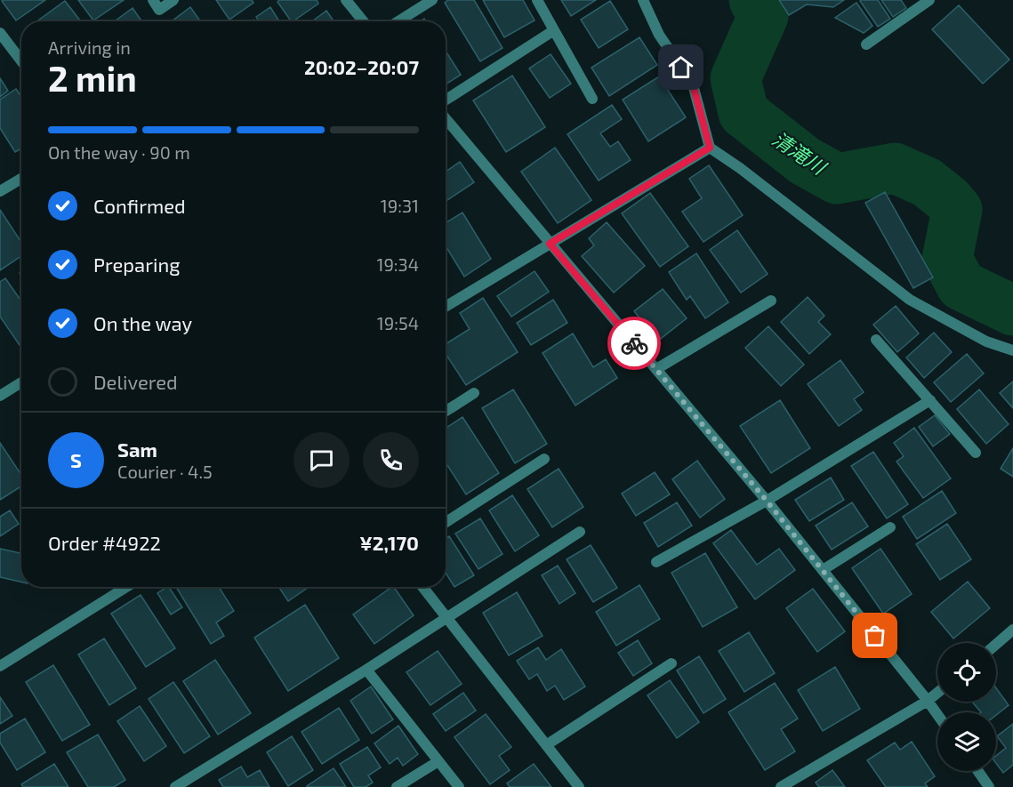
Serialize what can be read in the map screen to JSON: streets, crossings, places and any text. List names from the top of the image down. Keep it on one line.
{"water":["清滝川"],"page":{"heading":["2 min","Arriving in","20:02–20:07"],"panel":["Sam","Courier · 4.5","Order #4922","¥2,170"],"bar":"On the way · 90 m","list":[["Confirmed","19:31"],["Preparing","19:34"],["On the way","19:54"],"Delivered"],"round":"S"}}
